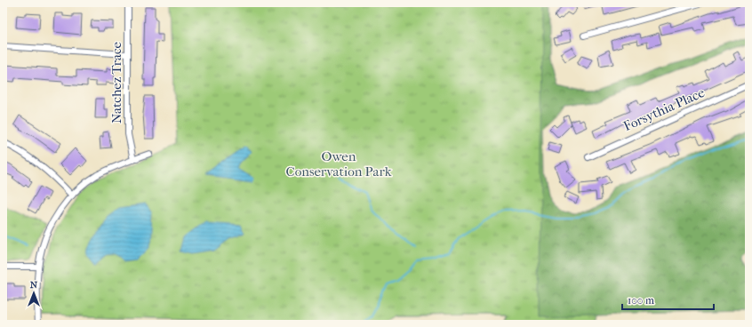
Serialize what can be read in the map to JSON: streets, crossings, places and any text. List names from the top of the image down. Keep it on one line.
{"streets":{"street":["Natchez Trace","Forsythia Place"]},"parks":["Owen Conservation Park"],"scale_bar":"100 m","north":"top"}
